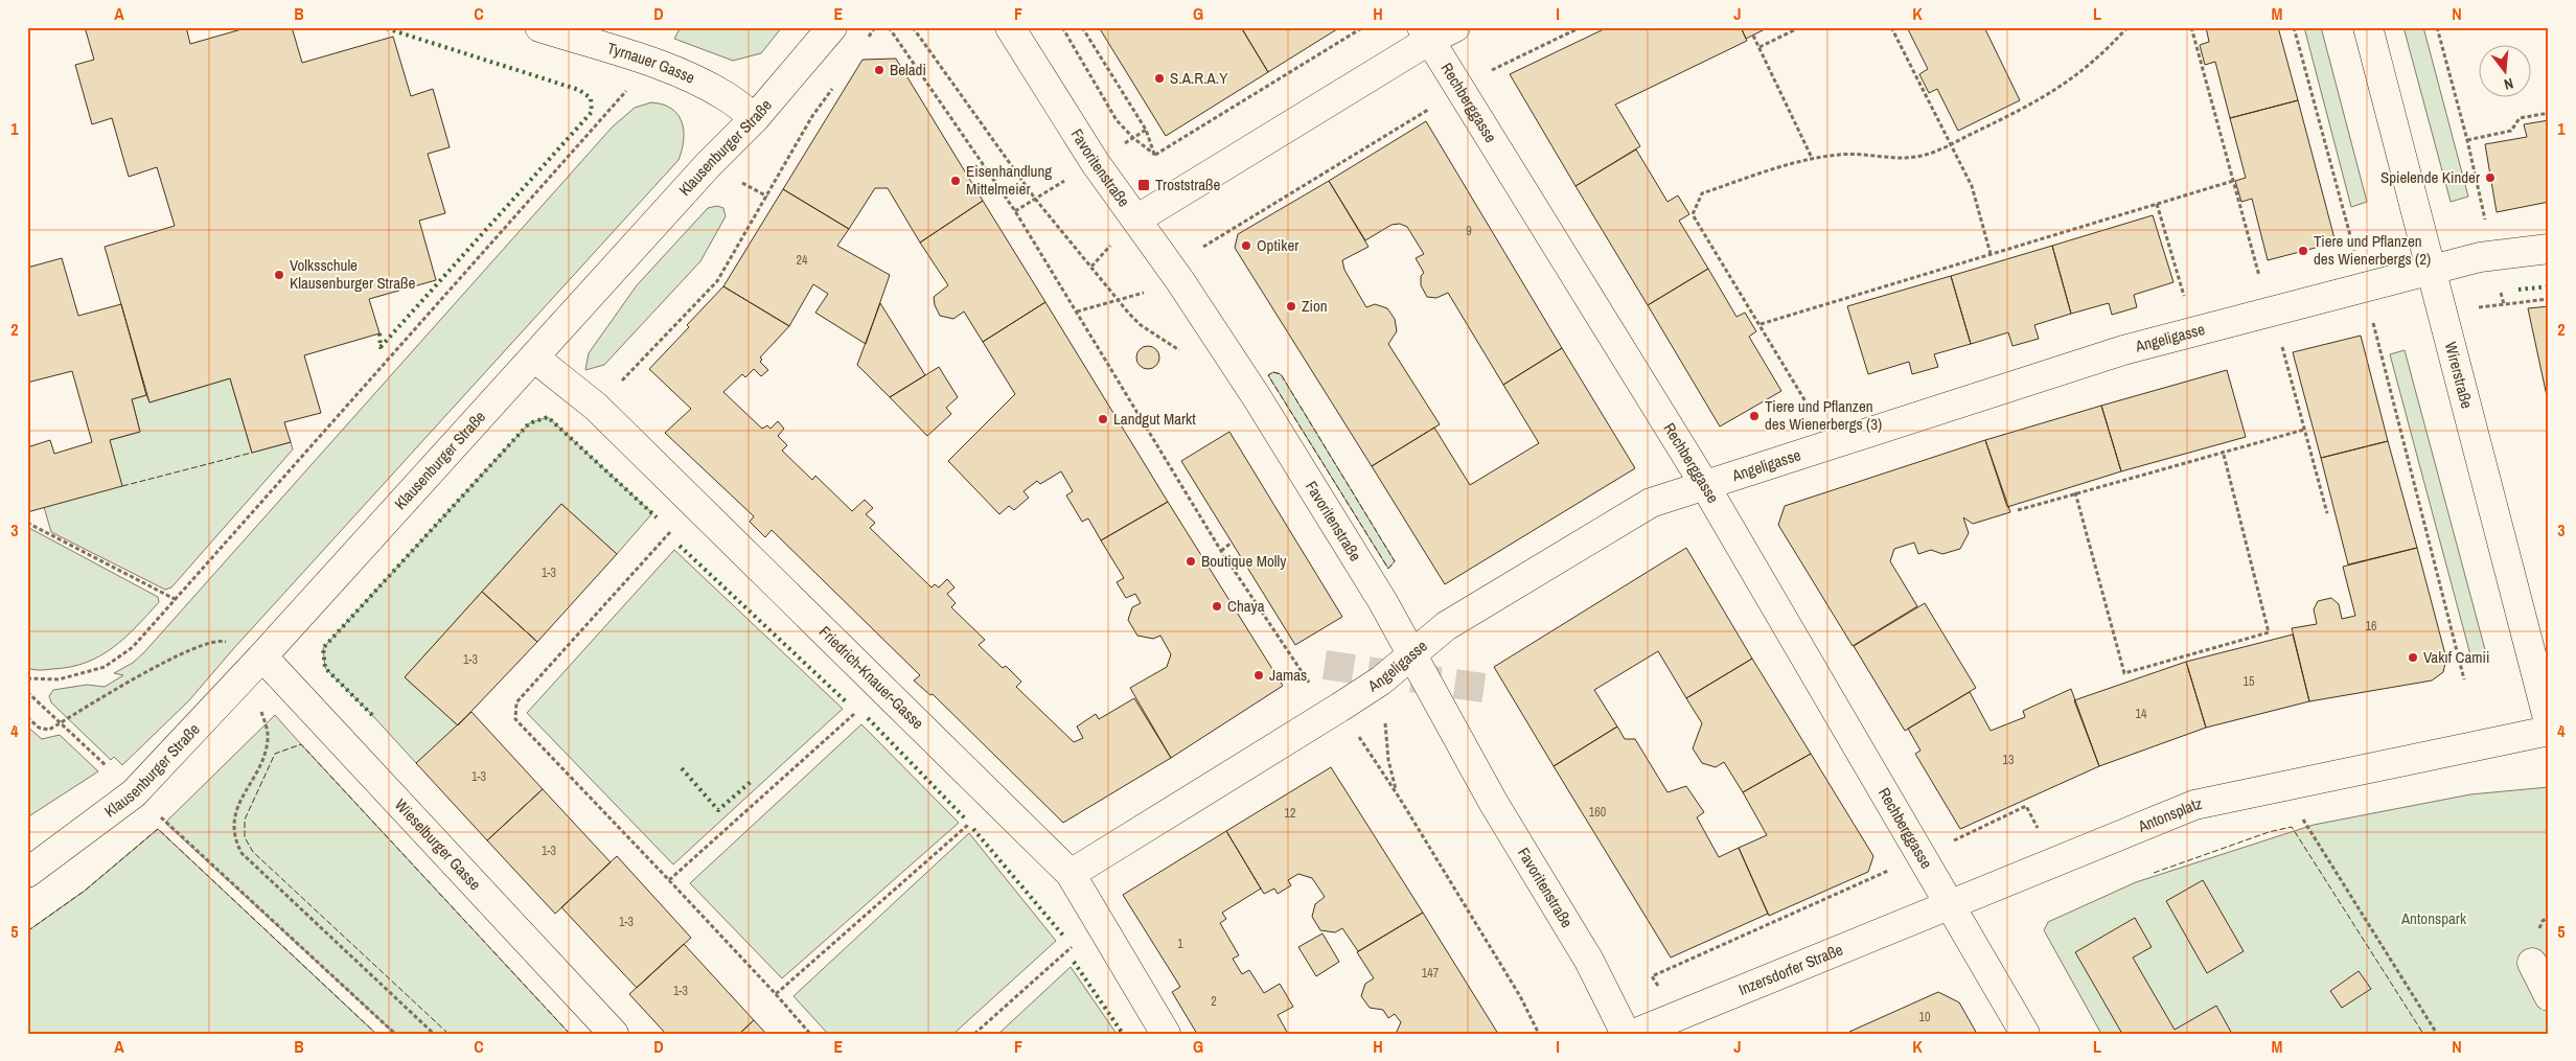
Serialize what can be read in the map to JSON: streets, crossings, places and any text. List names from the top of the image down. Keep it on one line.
{"streets":{"street":["Tyrnauer Gasse","Rechberggasse","Klausenburger Straße","Favoritenstraße","Angeligasse","Wirerstraße","Friedrich-Knauer-Gasse","Antonsplatz","Wieselburger Gasse","Inzersdorfer Straße"]},"crossings":[["Tyrnauer Gasse","Klausenburger Straße"],["Rechberggasse","Angeligasse"],["Rechberggasse","Antonsplatz"],["Rechberggasse","Inzersdorfer Straße"],["Klausenburger Straße","Friedrich-Knauer-Gasse"],["Klausenburger Straße","Wieselburger Gasse"],["Favoritenstraße","Angeligasse"],["Angeligasse","Wirerstraße"],["Angeligasse","Friedrich-Knauer-Gasse"],["Antonsplatz","Inzersdorfer Straße"]],"parks":["Antonspark"],"places":{"other":["Beladi","S.A.R.A.Y","Spielende Kinder","Eisenhandlung Mittelmeier","Optiker","Tiere und Pflanzen des Wienerbergs (2)","Volksschule Klausenburger Straße","Zion","Tiere und Pflanzen des Wienerbergs (3)","Landgut Markt","Boutique Molly","Chaya","Vakıf Camii","Jamas"],"transit":["Troststraße"]},"house_numbers":["9","24","1-3","16","1-3","15","14","13","1-3","160","12","1-3","1-3","1","147","1-3","2","10"],"north":"bottom","grid":{"columns":["A","B","C","D","E","F","G","H","I","J","K","L","M","N"],"rows":["1","2","3","4","5"]}}
